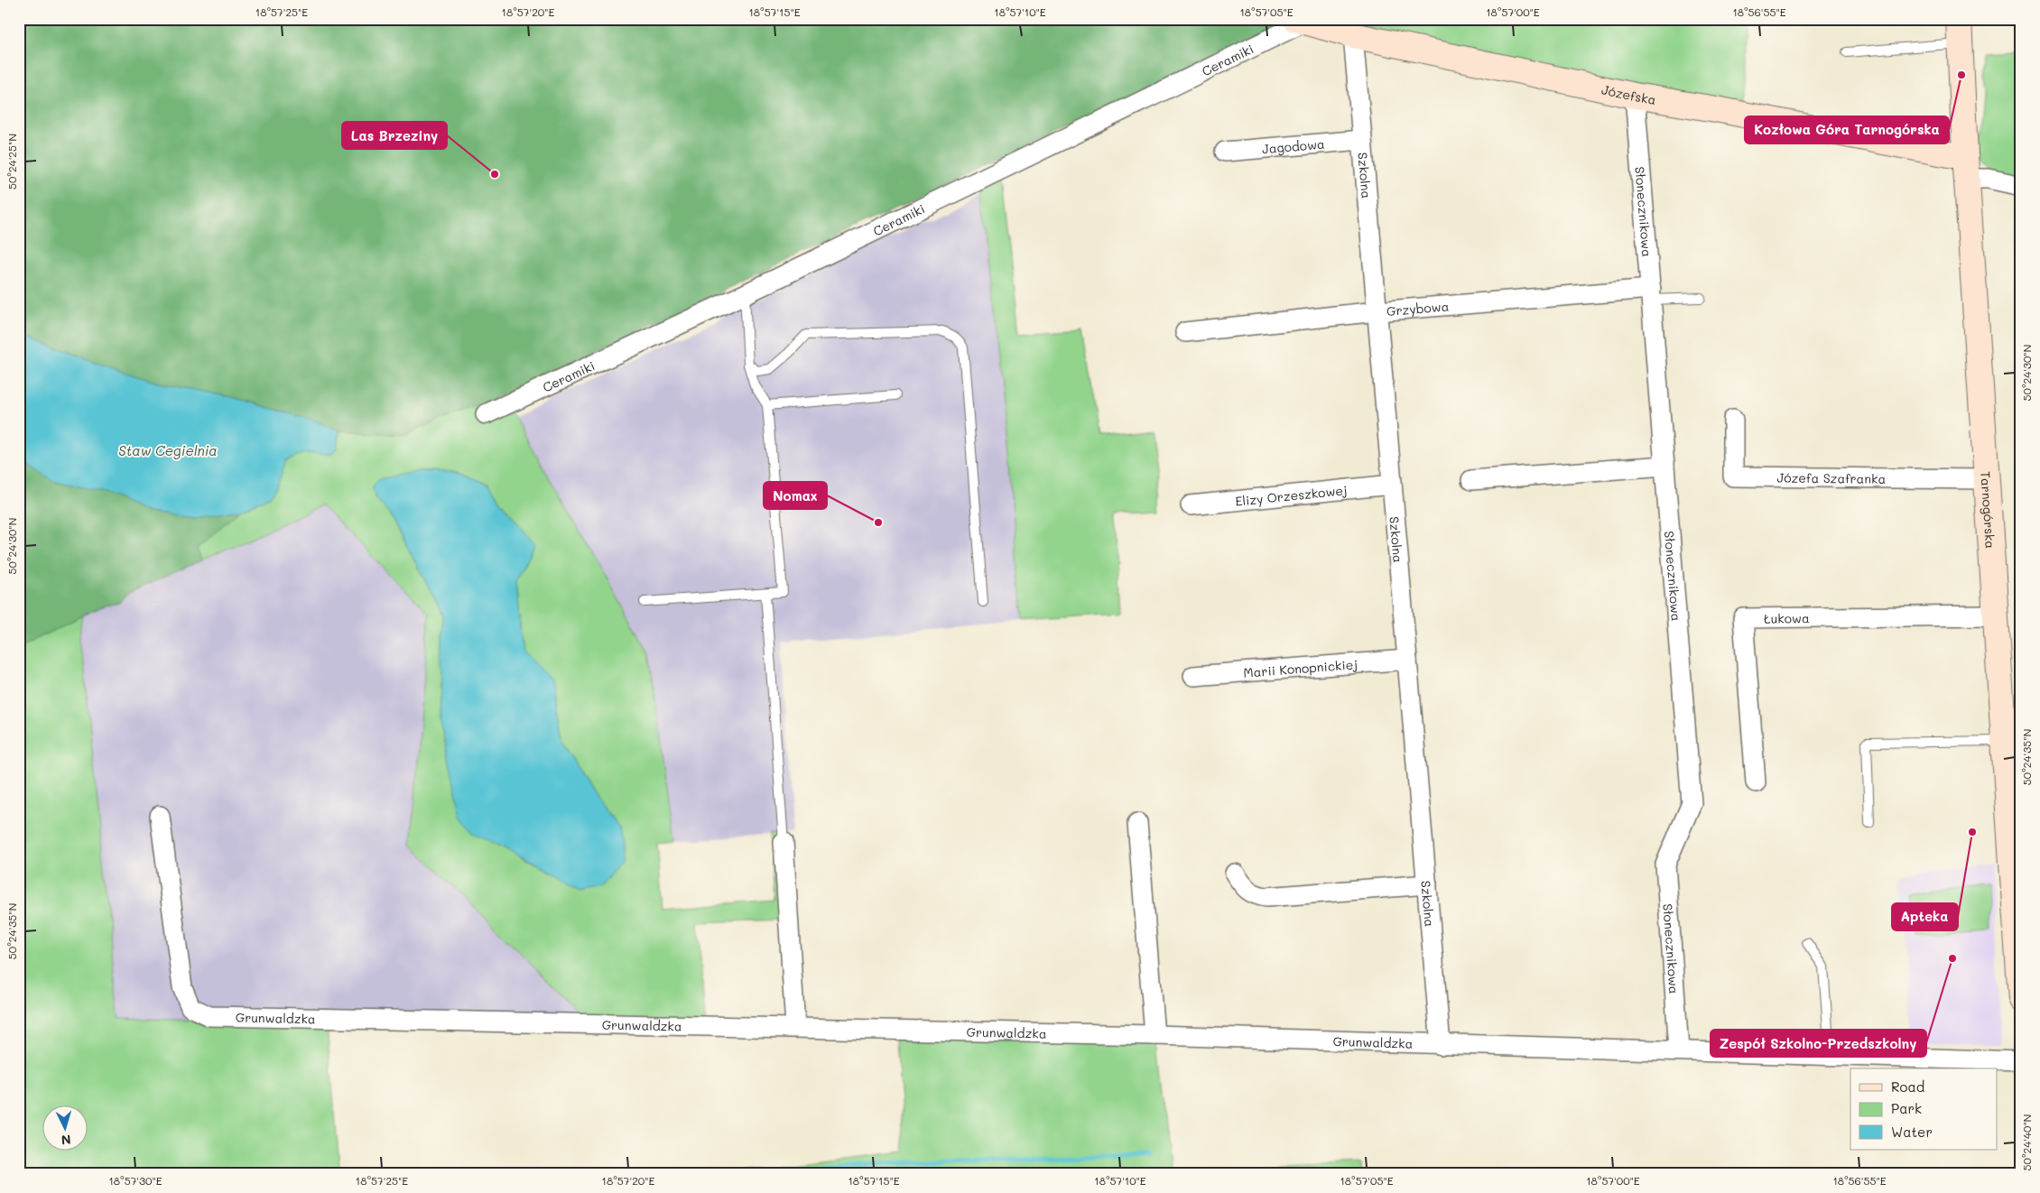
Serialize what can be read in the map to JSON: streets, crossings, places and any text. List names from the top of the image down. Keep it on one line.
{"streets":{"street":["Ceramiki","Józefska","Jagodowa","Szkolna","Słonecznikowa","Grzybowa","Józefa Szafranka","Elizy Orzeszkowej","Tarnogórska","Łukowa","Marii Konopnickiej","Grunwaldzka"]},"crossings":[["Ceramiki","Józefska"],["Józefska","Szkolna"],["Józefska","Słonecznikowa"],["Józefska","Tarnogórska"],["Jagodowa","Szkolna"],["Szkolna","Grzybowa"],["Szkolna","Elizy Orzeszkowej"],["Szkolna","Marii Konopnickiej"],["Szkolna","Grunwaldzka"],["Słonecznikowa","Grzybowa"],["Słonecznikowa","Grunwaldzka"],["Józefa Szafranka","Tarnogórska"],["Tarnogórska","Łukowa"]],"water":["Staw Cegielnia"],"places":["Kozłowa Góra Tarnogórska","Las Brzeziny","Nomax","Apteka","Zespół Szkolno-Przedszkolny"],"legend":["Road","Park","Water"],"north":"bottom","coordinates":["18°57'25\"E","18°57'20\"E","18°57'15\"E","18°57'10\"E","18°57'05\"E","18°57'00\"E","18°56'55\"E","50°24'25\"N","50°24'30\"N","50°24'35\"N","50°24'40\"N","18°57'30\"E"]}
